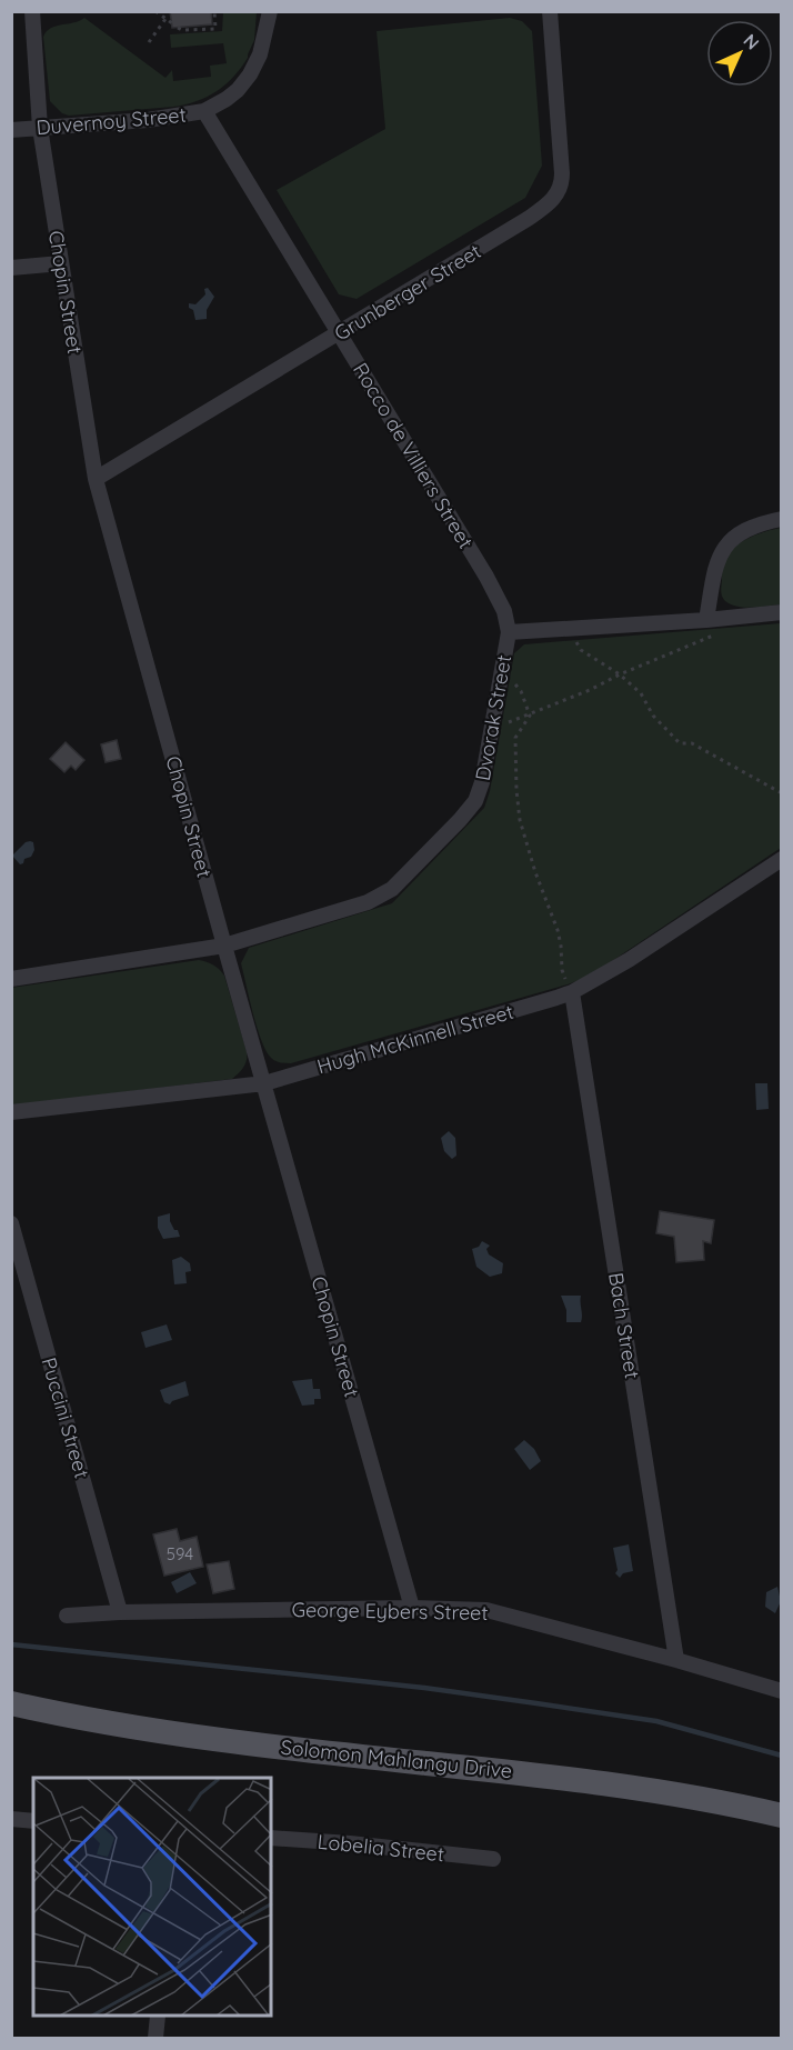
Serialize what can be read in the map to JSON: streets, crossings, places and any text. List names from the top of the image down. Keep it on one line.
{"streets":{"main road":["Solomon Mahlangu Drive"],"street":["Duvernoy Street","Chopin Street","Grunberger Street","Rocco de Villiers Street","Dvorak Street","Hugh McKinnell Street","Bach Street","Puccini Street","George Eybers Street","Lobelia Street"]},"crossings":[["Duvernoy Street","Chopin Street"],["Duvernoy Street","Rocco de Villiers Street"],["Chopin Street","Grunberger Street"],["Chopin Street","Dvorak Street"],["Chopin Street","Hugh McKinnell Street"],["Chopin Street","George Eybers Street"],["Grunberger Street","Rocco de Villiers Street"],["Rocco de Villiers Street","Dvorak Street"],["Hugh McKinnell Street","Bach Street"],["Bach Street","George Eybers Street"],["Puccini Street","George Eybers Street"]],"house_numbers":["594"],"north":"top right"}
